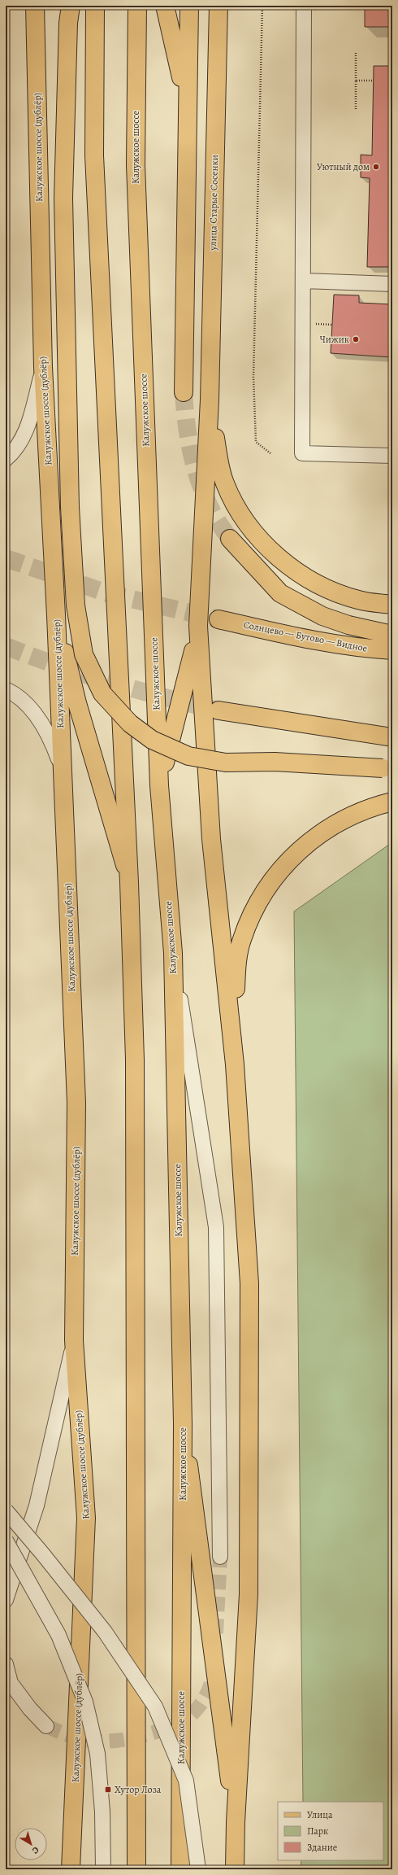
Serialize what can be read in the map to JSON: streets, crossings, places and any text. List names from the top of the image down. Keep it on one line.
{"streets":{"main road":["Калужское шоссе (дублёр)","Калужское шоссе","улица Старые Сосенки","Солнцево — Бутово — Видное"]},"places":{"other":["Уютный дом","Чижик"],"transit":["Хутор Лоза"]},"legend":["Улица","Парк","Здание"],"north":"bottom right"}
